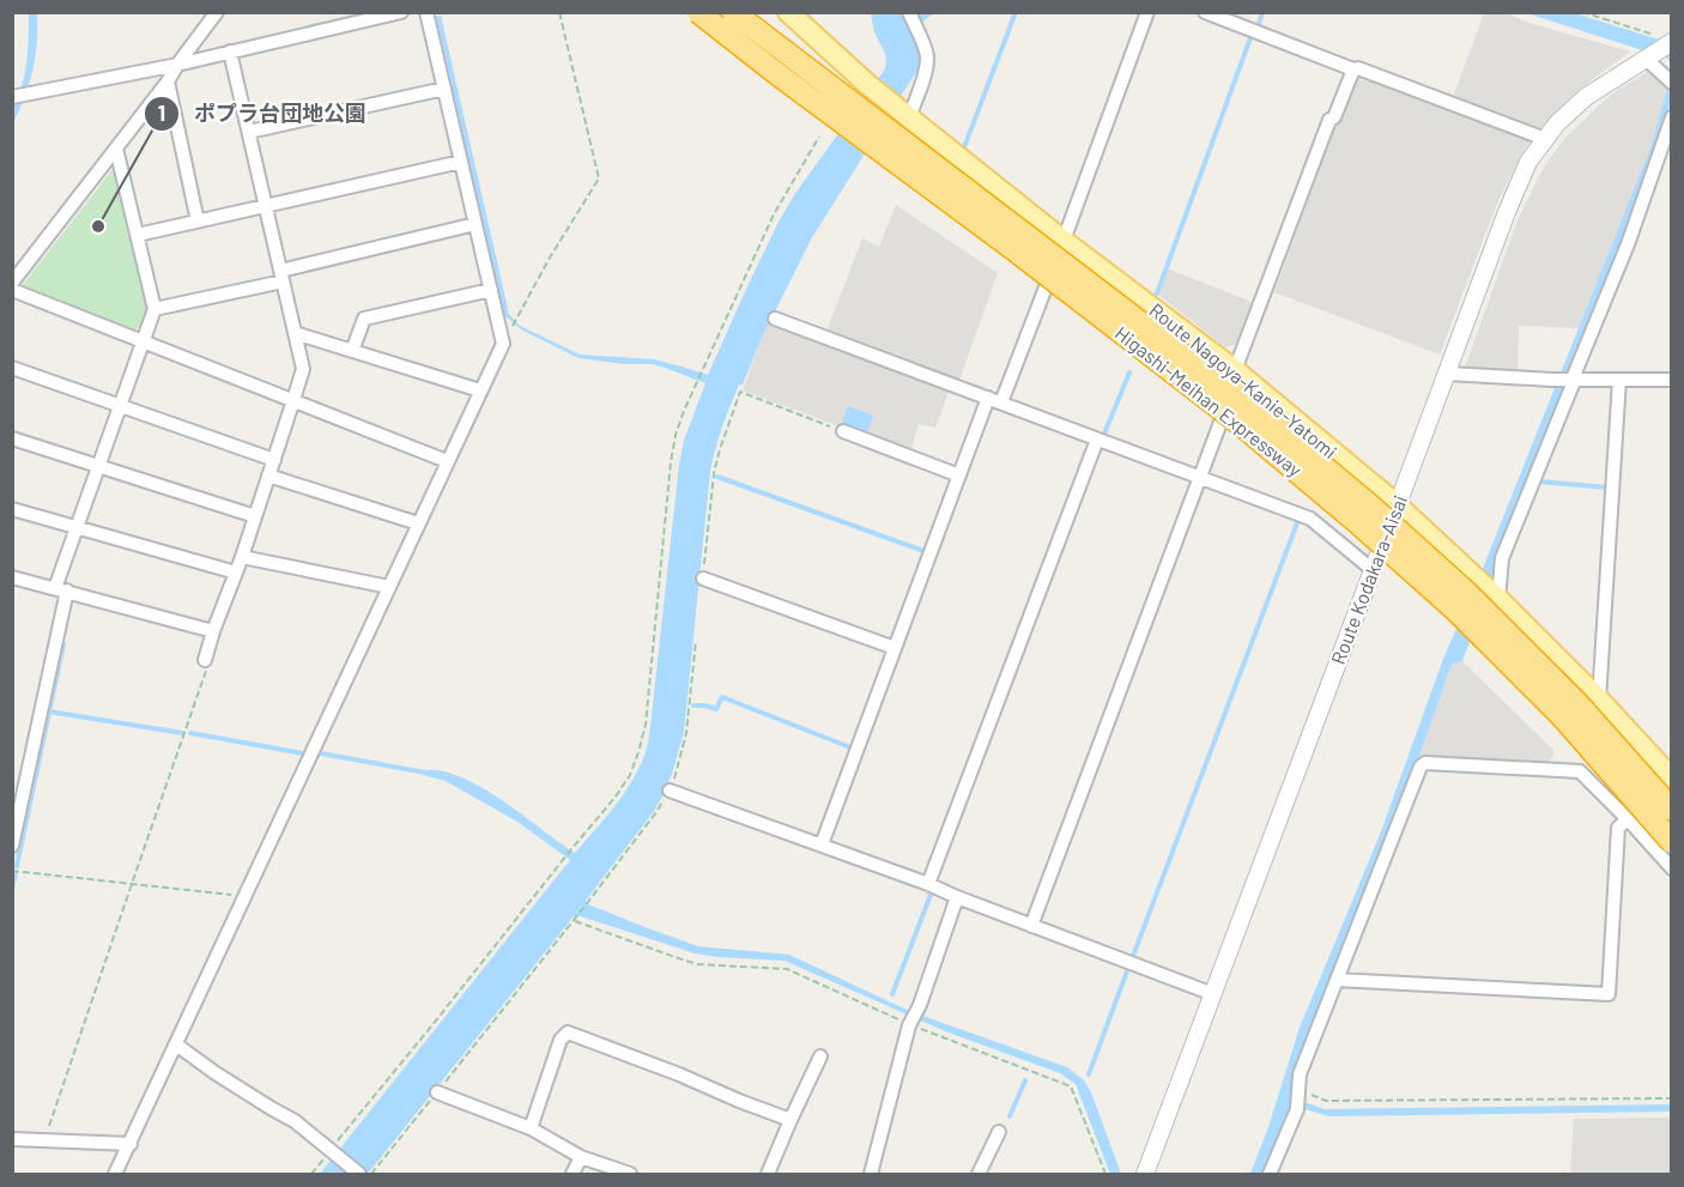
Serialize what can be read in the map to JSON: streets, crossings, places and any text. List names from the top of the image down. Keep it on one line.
{"streets":{"highway":["Higashi-Meihan Expressway"],"main road":["Route Nagoya-Kanie-Yatomi","Route Kodakara-Aisai"]},"crossings":[["Route Nagoya-Kanie-Yatomi","Route Kodakara-Aisai"]],"places":["ポプラ台団地公園"]}
